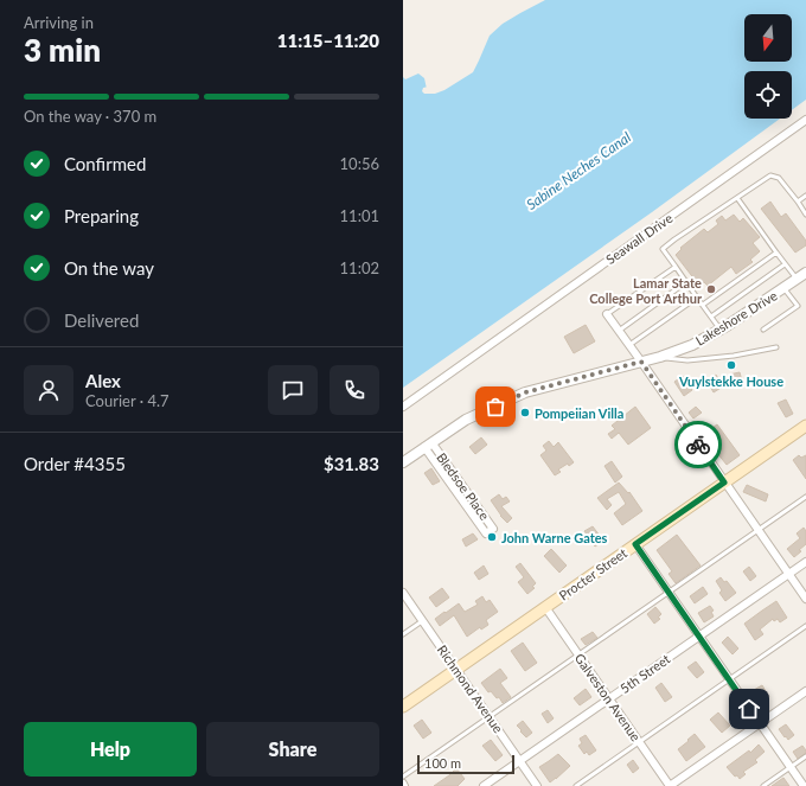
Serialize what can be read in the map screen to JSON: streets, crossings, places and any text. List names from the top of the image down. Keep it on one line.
{"streets":{"main road":["Procter Street"],"street":["Seawall Drive","Lakeshore Drive","Bledsoe Place","5th Street","Richmond Avenue","Galveston Avenue"]},"crossings":[["Lakeshore Drive","Bledsoe Place"],["Procter Street","Richmond Avenue"],["Procter Street","Galveston Avenue"],["5th Street","Richmond Avenue"],["5th Street","Galveston Avenue"]],"water":["Sabine Neches Canal"],"places":["Lamar State College Port Arthur","Vuylstekke House","Pompeiian Villa","John Warne Gates"],"scale_bar":"100 m","north":"bottom","page":{"heading":["3 min","Arriving in","11:15–11:20"],"panel":["Alex","Courier · 4.7","Order #4355","$31.83"],"bar":"On the way · 370 m","list":[["Confirmed","10:56"],["Preparing","11:01"],["On the way","11:02"],"Delivered"],"buttons":["Help","Share"],"scale":"100 m"}}
